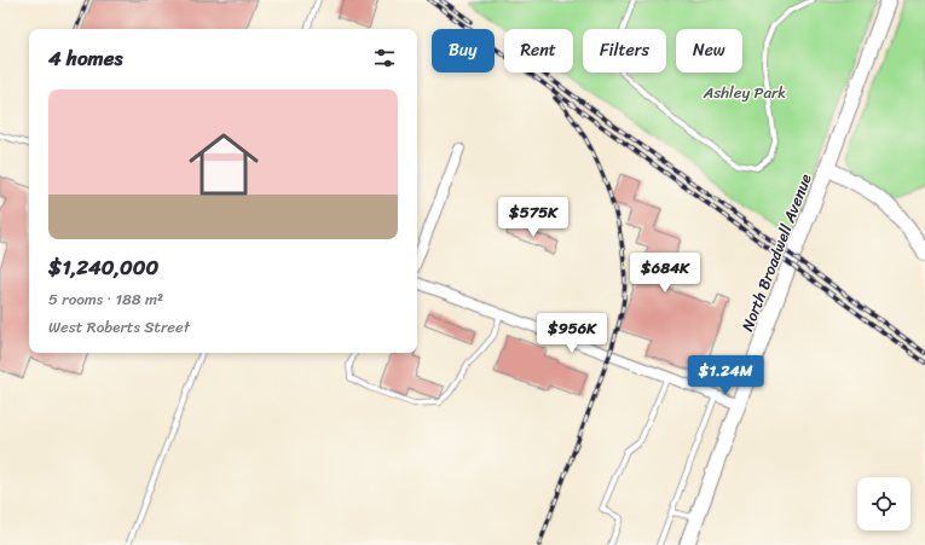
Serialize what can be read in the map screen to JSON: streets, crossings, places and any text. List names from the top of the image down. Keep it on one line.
{"streets":{"main road":["North Broadwell Avenue"]},"parks":["Ashley Park"],"page":{"chip":["Buy","Rent","Filters","New"],"heading":"4 homes","list":[{"name":"$1,240,000","note":"5 rooms · 188 m² · West Roberts Street"}],"price":["$575K","$684K","$956K","$1.24M"]}}
